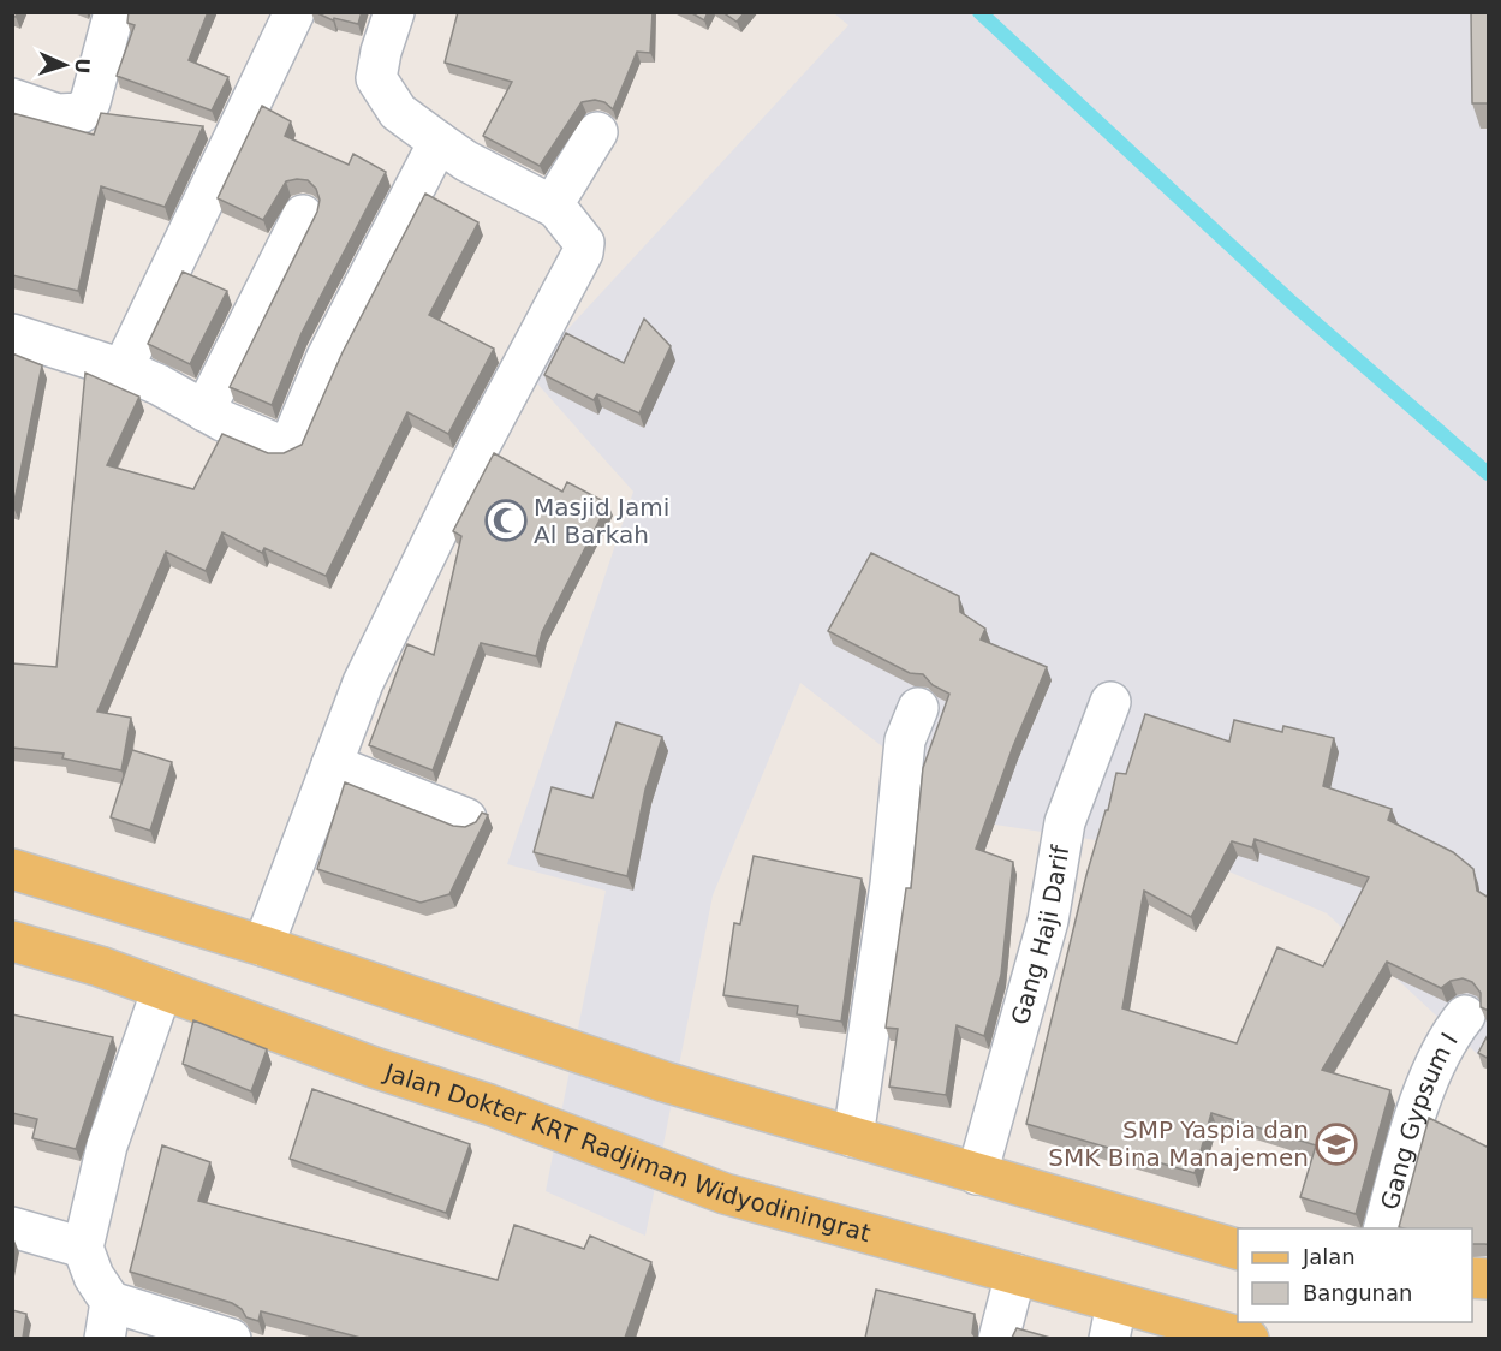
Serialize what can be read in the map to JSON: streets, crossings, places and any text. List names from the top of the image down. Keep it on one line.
{"streets":{"main road":["Jalan Dokter KRT Radjiman Widyodiningrat"],"street":["Gang Haji Darif","Gang Gypsum I"]},"places":{"mosque":["Masjid Jami Al Barkah"],"school or university":["SMP Yaspia dan SMK Bina Manajemen"]},"legend":["Jalan","Bangunan"],"north":"right"}
